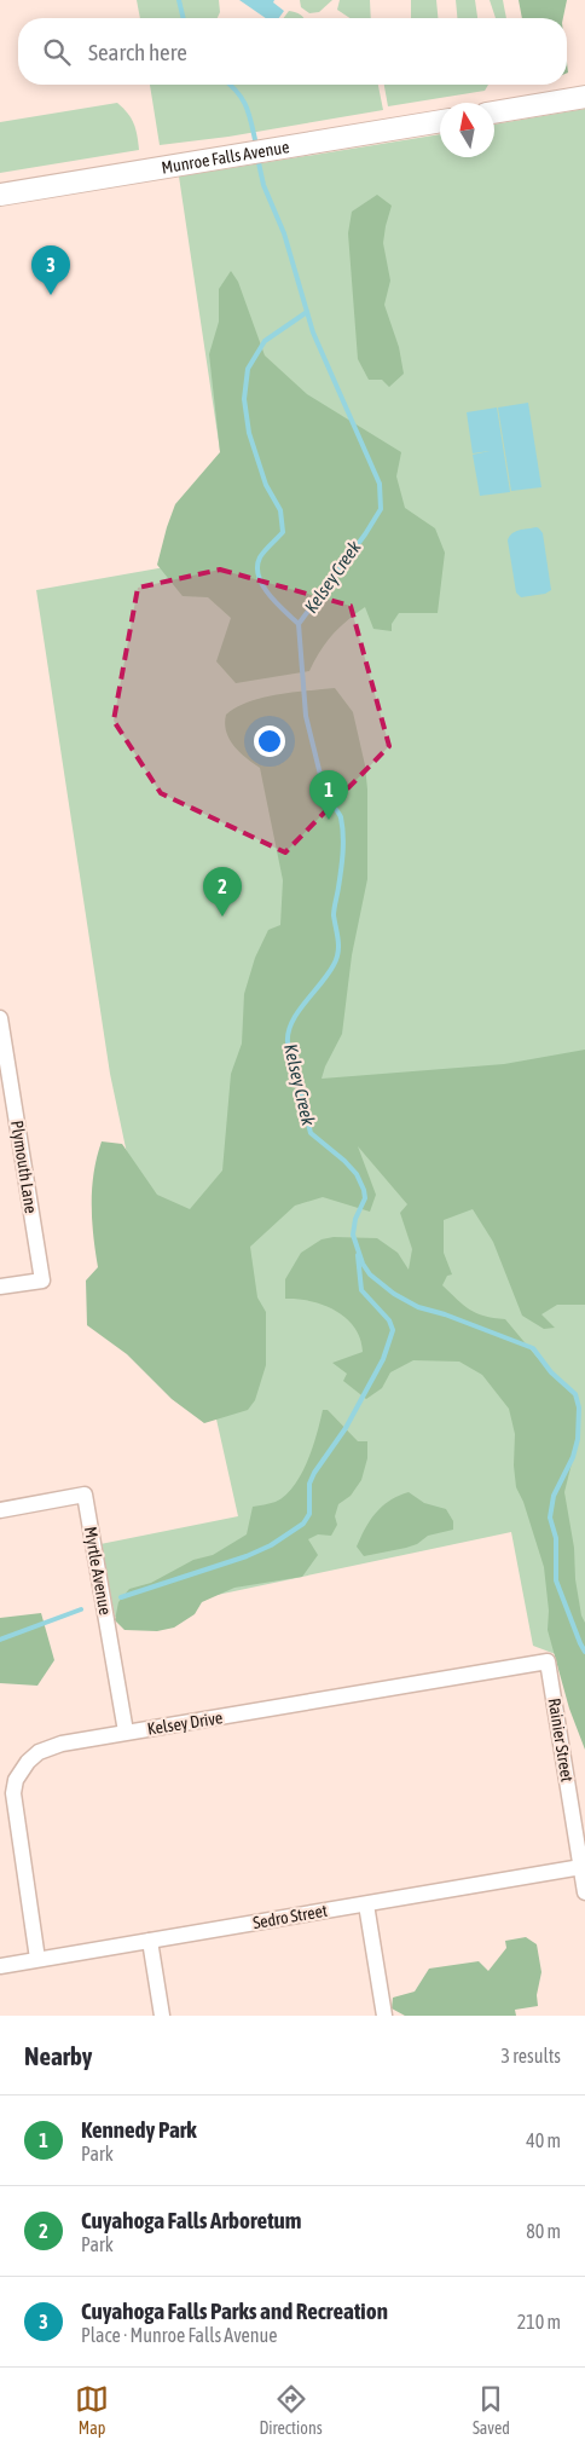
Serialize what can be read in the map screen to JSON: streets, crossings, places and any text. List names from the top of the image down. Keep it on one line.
{"streets":{"street":["Munroe Falls Avenue","Plymouth Lane","Myrtle Avenue","Kelsey Drive","Rainier Street","Sedro Street"]},"crossings":[["Myrtle Avenue","Kelsey Drive"],["Kelsey Drive","Rainier Street"],["Kelsey Drive","Sedro Street"],["Rainier Street","Sedro Street"]],"water":["Kelsey Creek"],"north":"top","page":{"search":"Search here","pins":["3","1","2"],"heading":["Nearby","3 results"],"list":[{"mark":"1","name":"Kennedy Park","note":"Park","value":"40 m"},{"mark":"2","name":"Cuyahoga Falls Arboretum","note":"Park","value":"80 m"},{"mark":"3","name":"Cuyahoga Falls Parks and Recreation","note":"Place · Munroe Falls Avenue","value":"210 m"}],"nav":["Map","Directions","Saved"]}}
